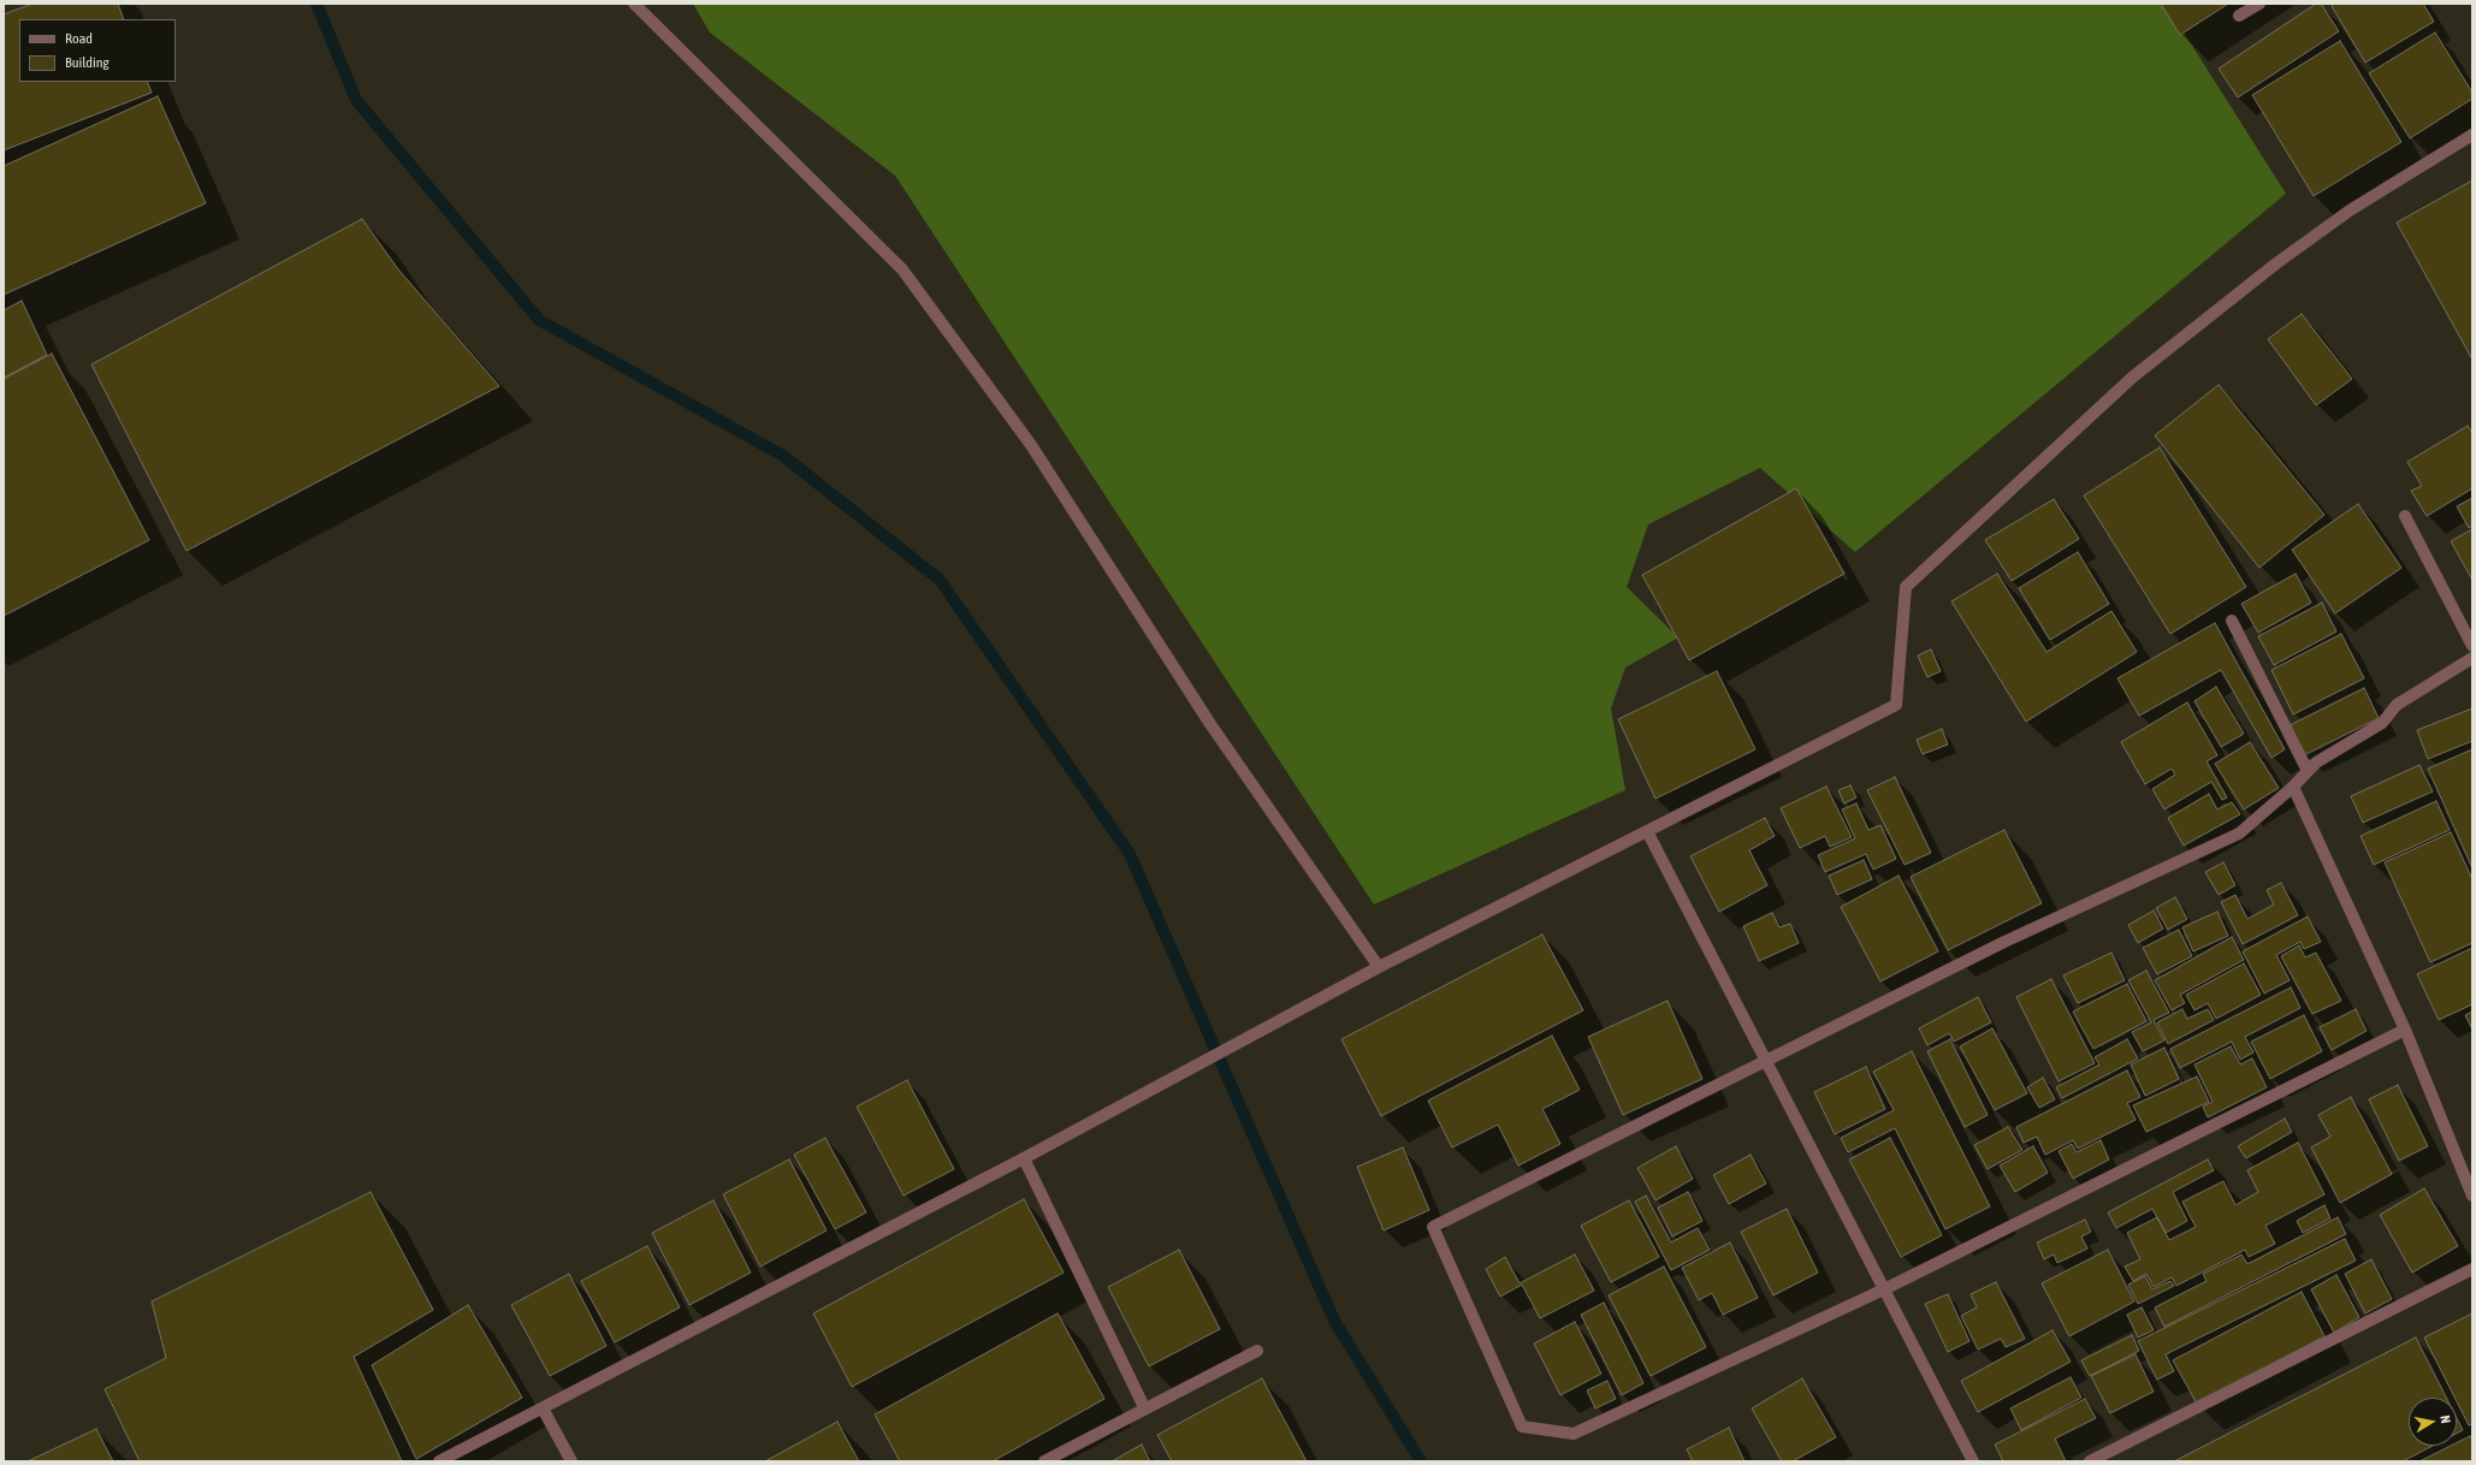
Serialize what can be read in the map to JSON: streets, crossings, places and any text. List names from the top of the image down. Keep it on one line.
{"legend":["Road","Building"],"north":"right"}
